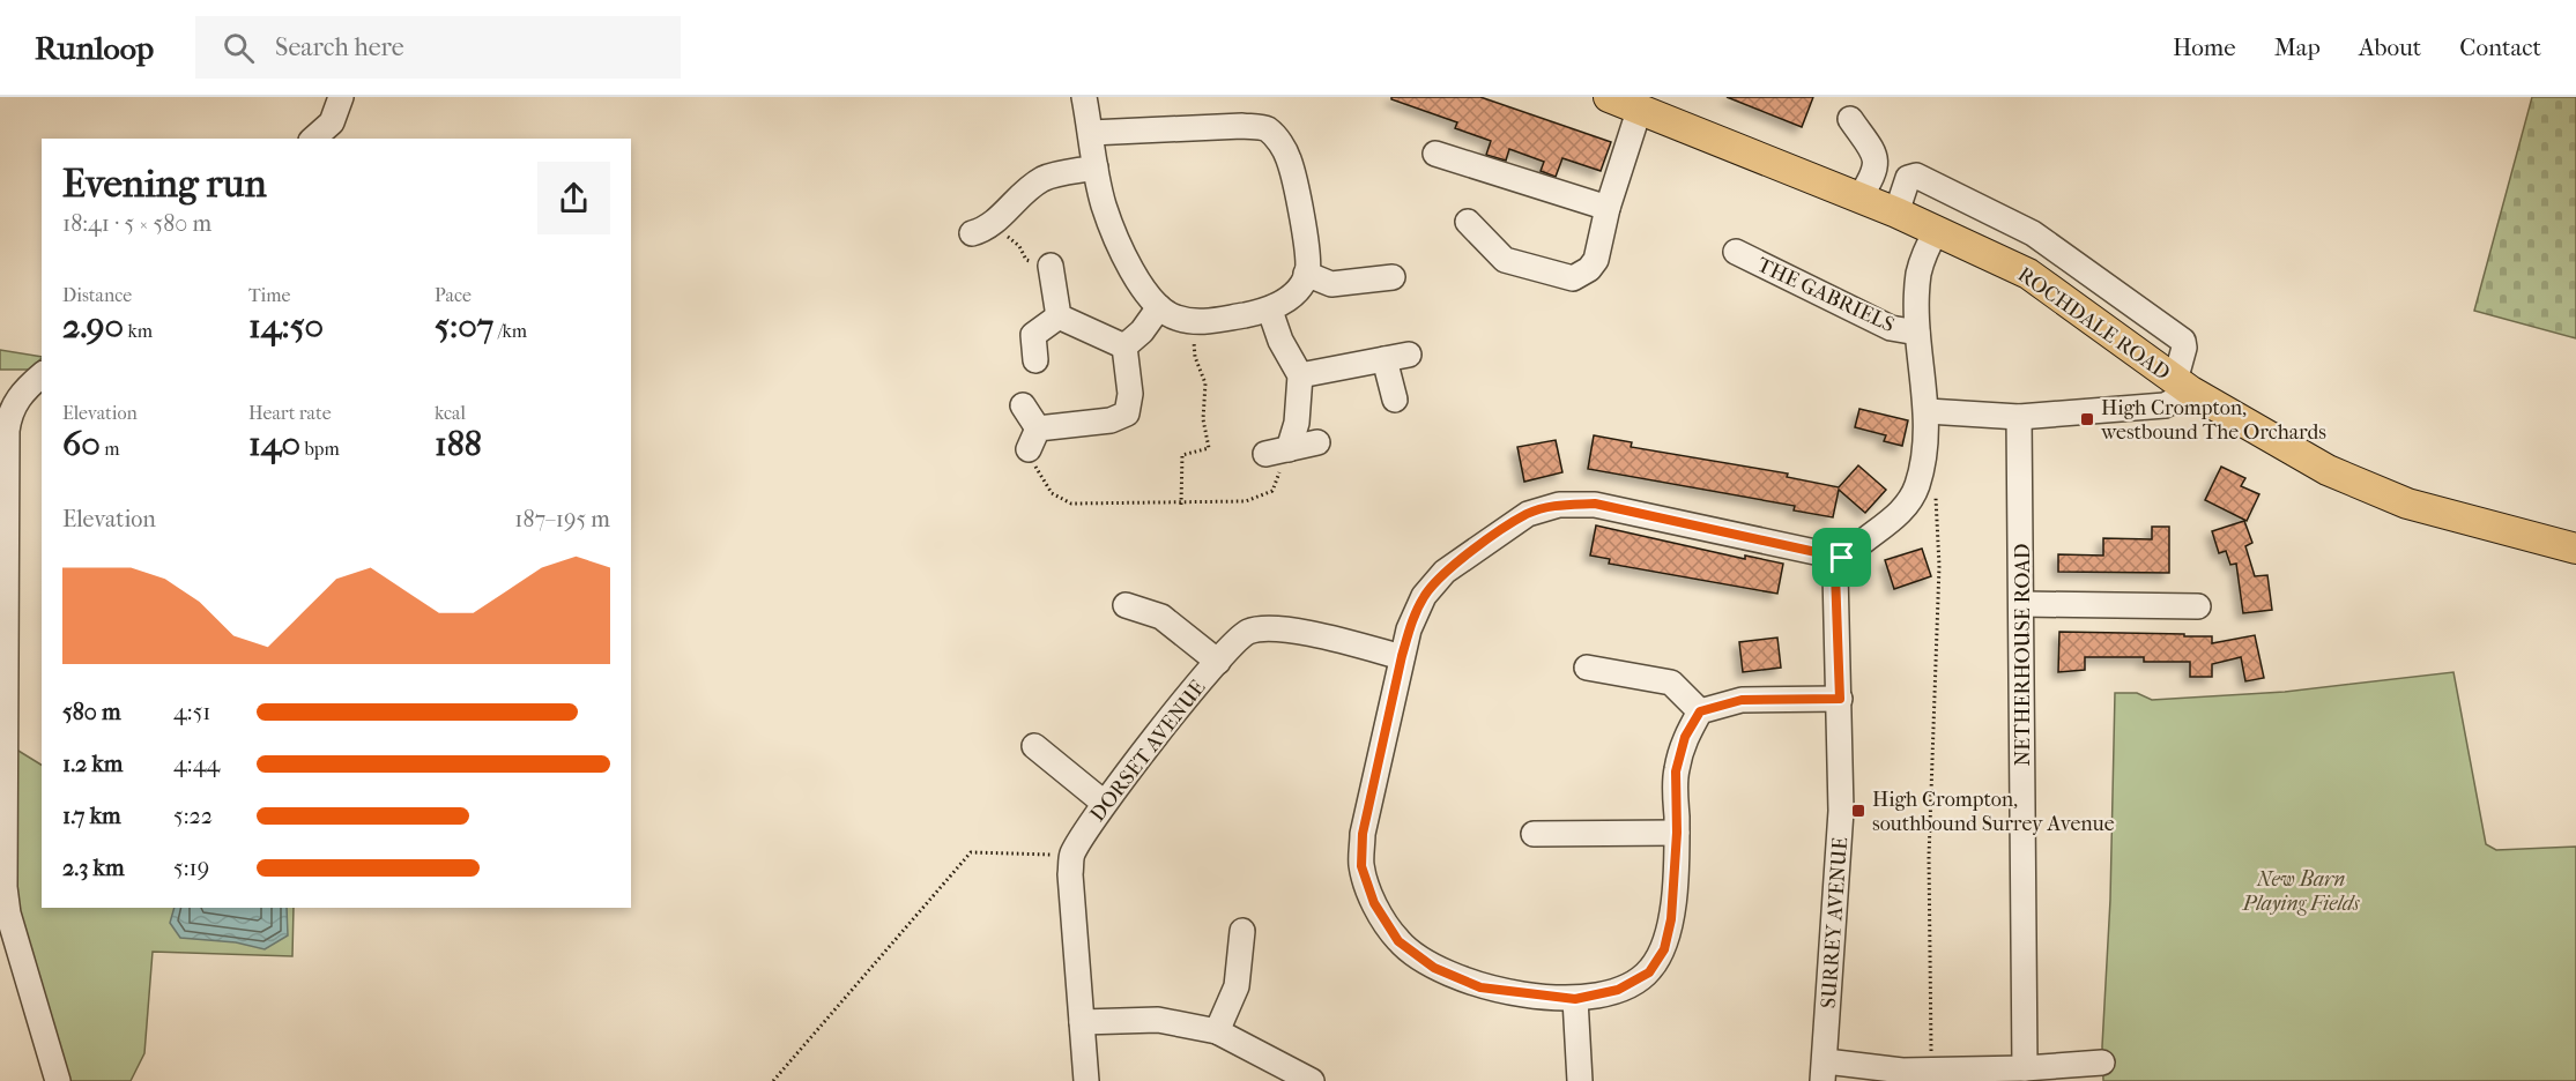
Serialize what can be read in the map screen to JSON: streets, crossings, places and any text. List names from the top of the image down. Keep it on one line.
{"streets":{"main road":["ROCHDALE ROAD"],"street":["THE GABRIELS","NETHERHOUSE ROAD","DORSET AVENUE","SURREY AVENUE"]},"parks":["New Barn Playing Fields"],"places":{"transit":["High Crompton, westbound The Orchards","High Crompton, southbound Surrey Avenue"]},"page":{"header":"Runloop","search":"Search here","nav":["Home","Map","About","Contact"],"heading":["Evening run","18:41 · 5 × 580 m"],"stats":[["Distance","2.90 km"],["Time","14:50"],["Pace","5:07 /km"],["Elevation","60 m"],["Heart rate","140 bpm"],["kcal","188"]],"chart":["Elevation","187–195 m"],"list":[{"name":"580 m","note":"4:51"},{"name":"1.2 km","note":"4:44"},{"name":"1.7 km","note":"5:22"},{"name":"2.3 km","note":"5:19"}]}}
